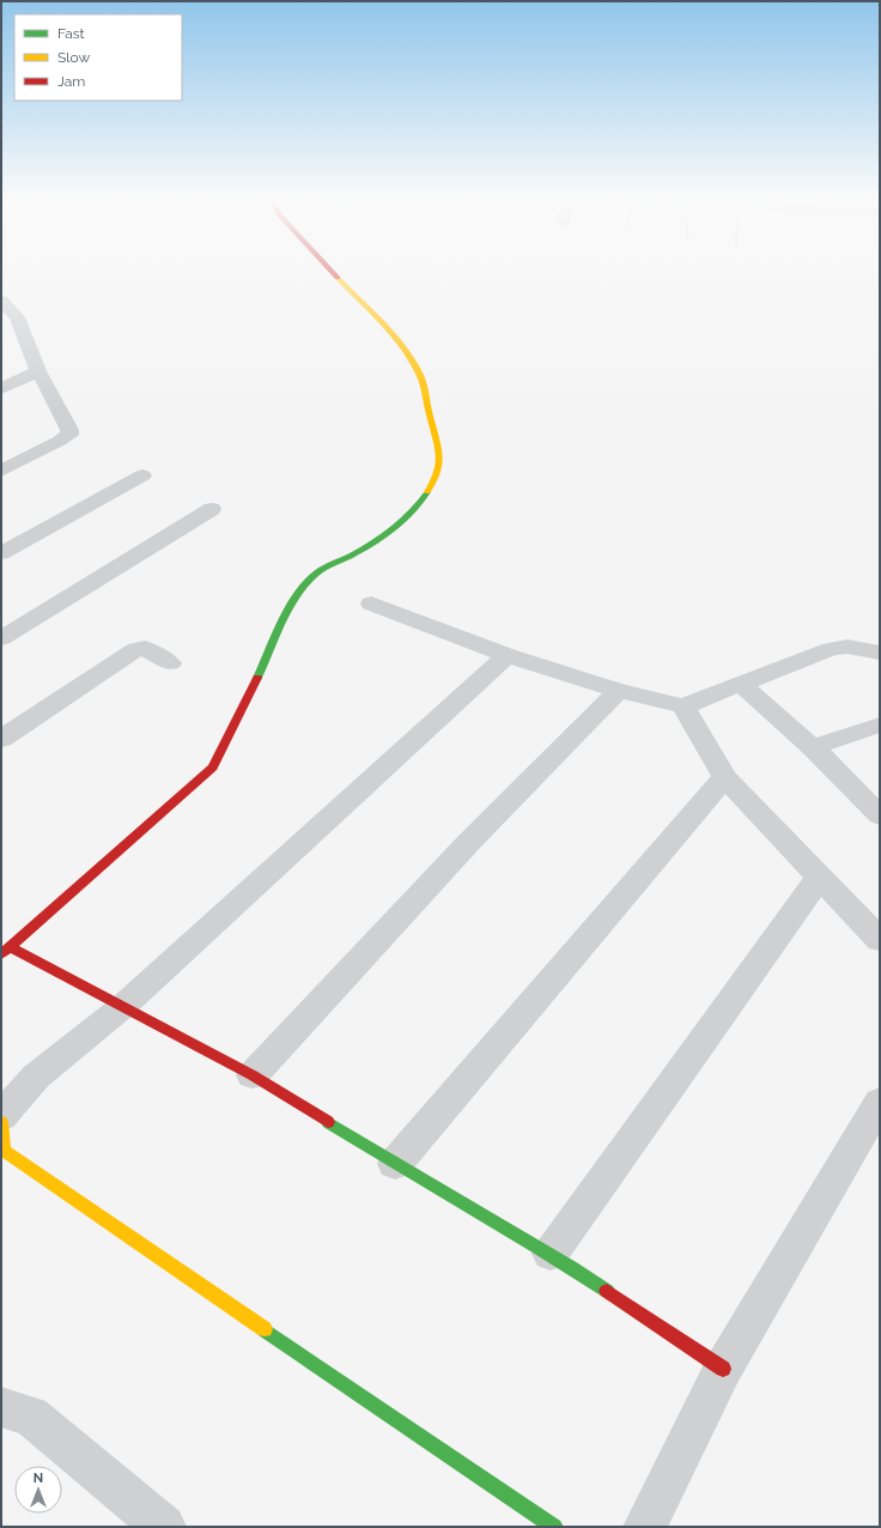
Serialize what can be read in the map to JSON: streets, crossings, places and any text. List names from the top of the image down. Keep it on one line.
{"legend":["Fast","Slow","Jam"],"north":"top"}
